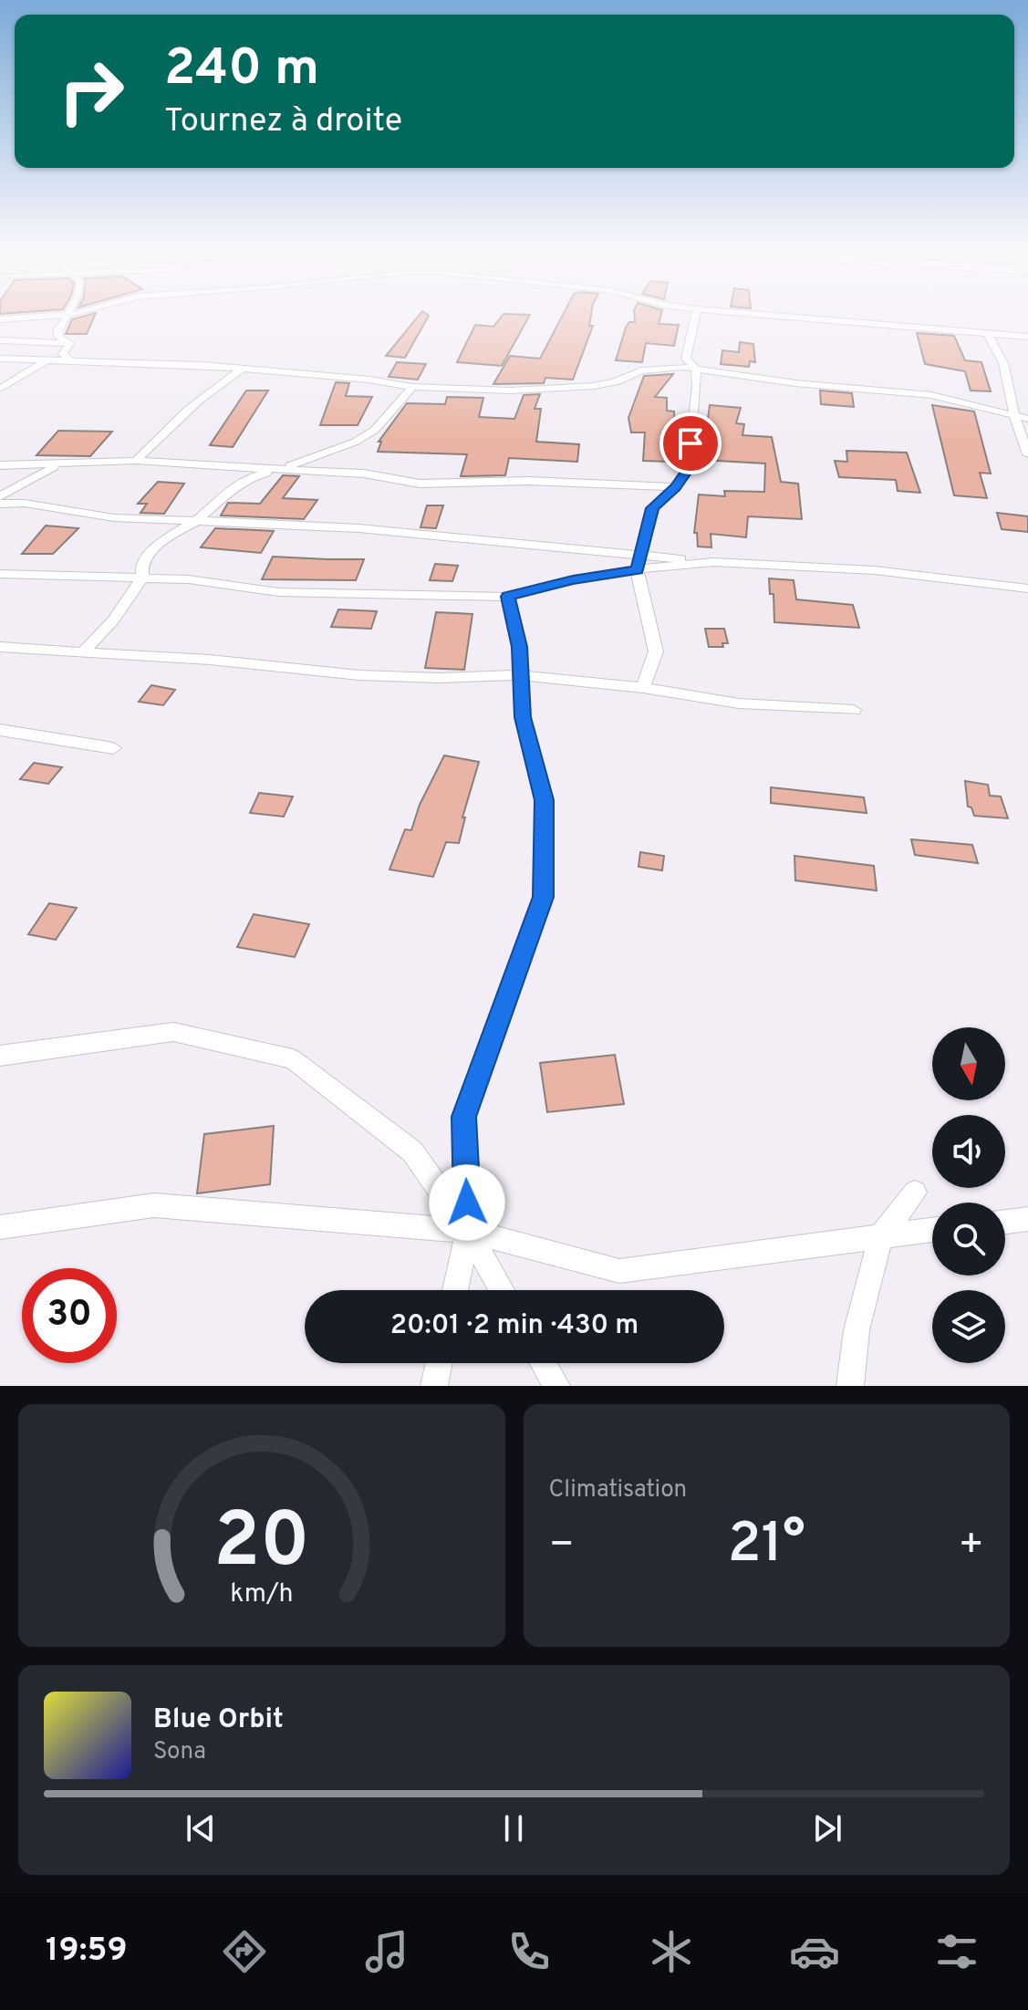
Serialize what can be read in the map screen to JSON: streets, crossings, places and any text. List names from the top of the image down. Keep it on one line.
{"north":"bottom","page":{"turn":["240 m","Tournez à droite"],"limit":"30","trip":"20:01 · 2 min · 430 m","tile":"Climatisation","heat":["−","21°","+"],"song":["Blue Orbit","Sona"],"tabs":"19:59","gauge":["20","km/h"]}}
